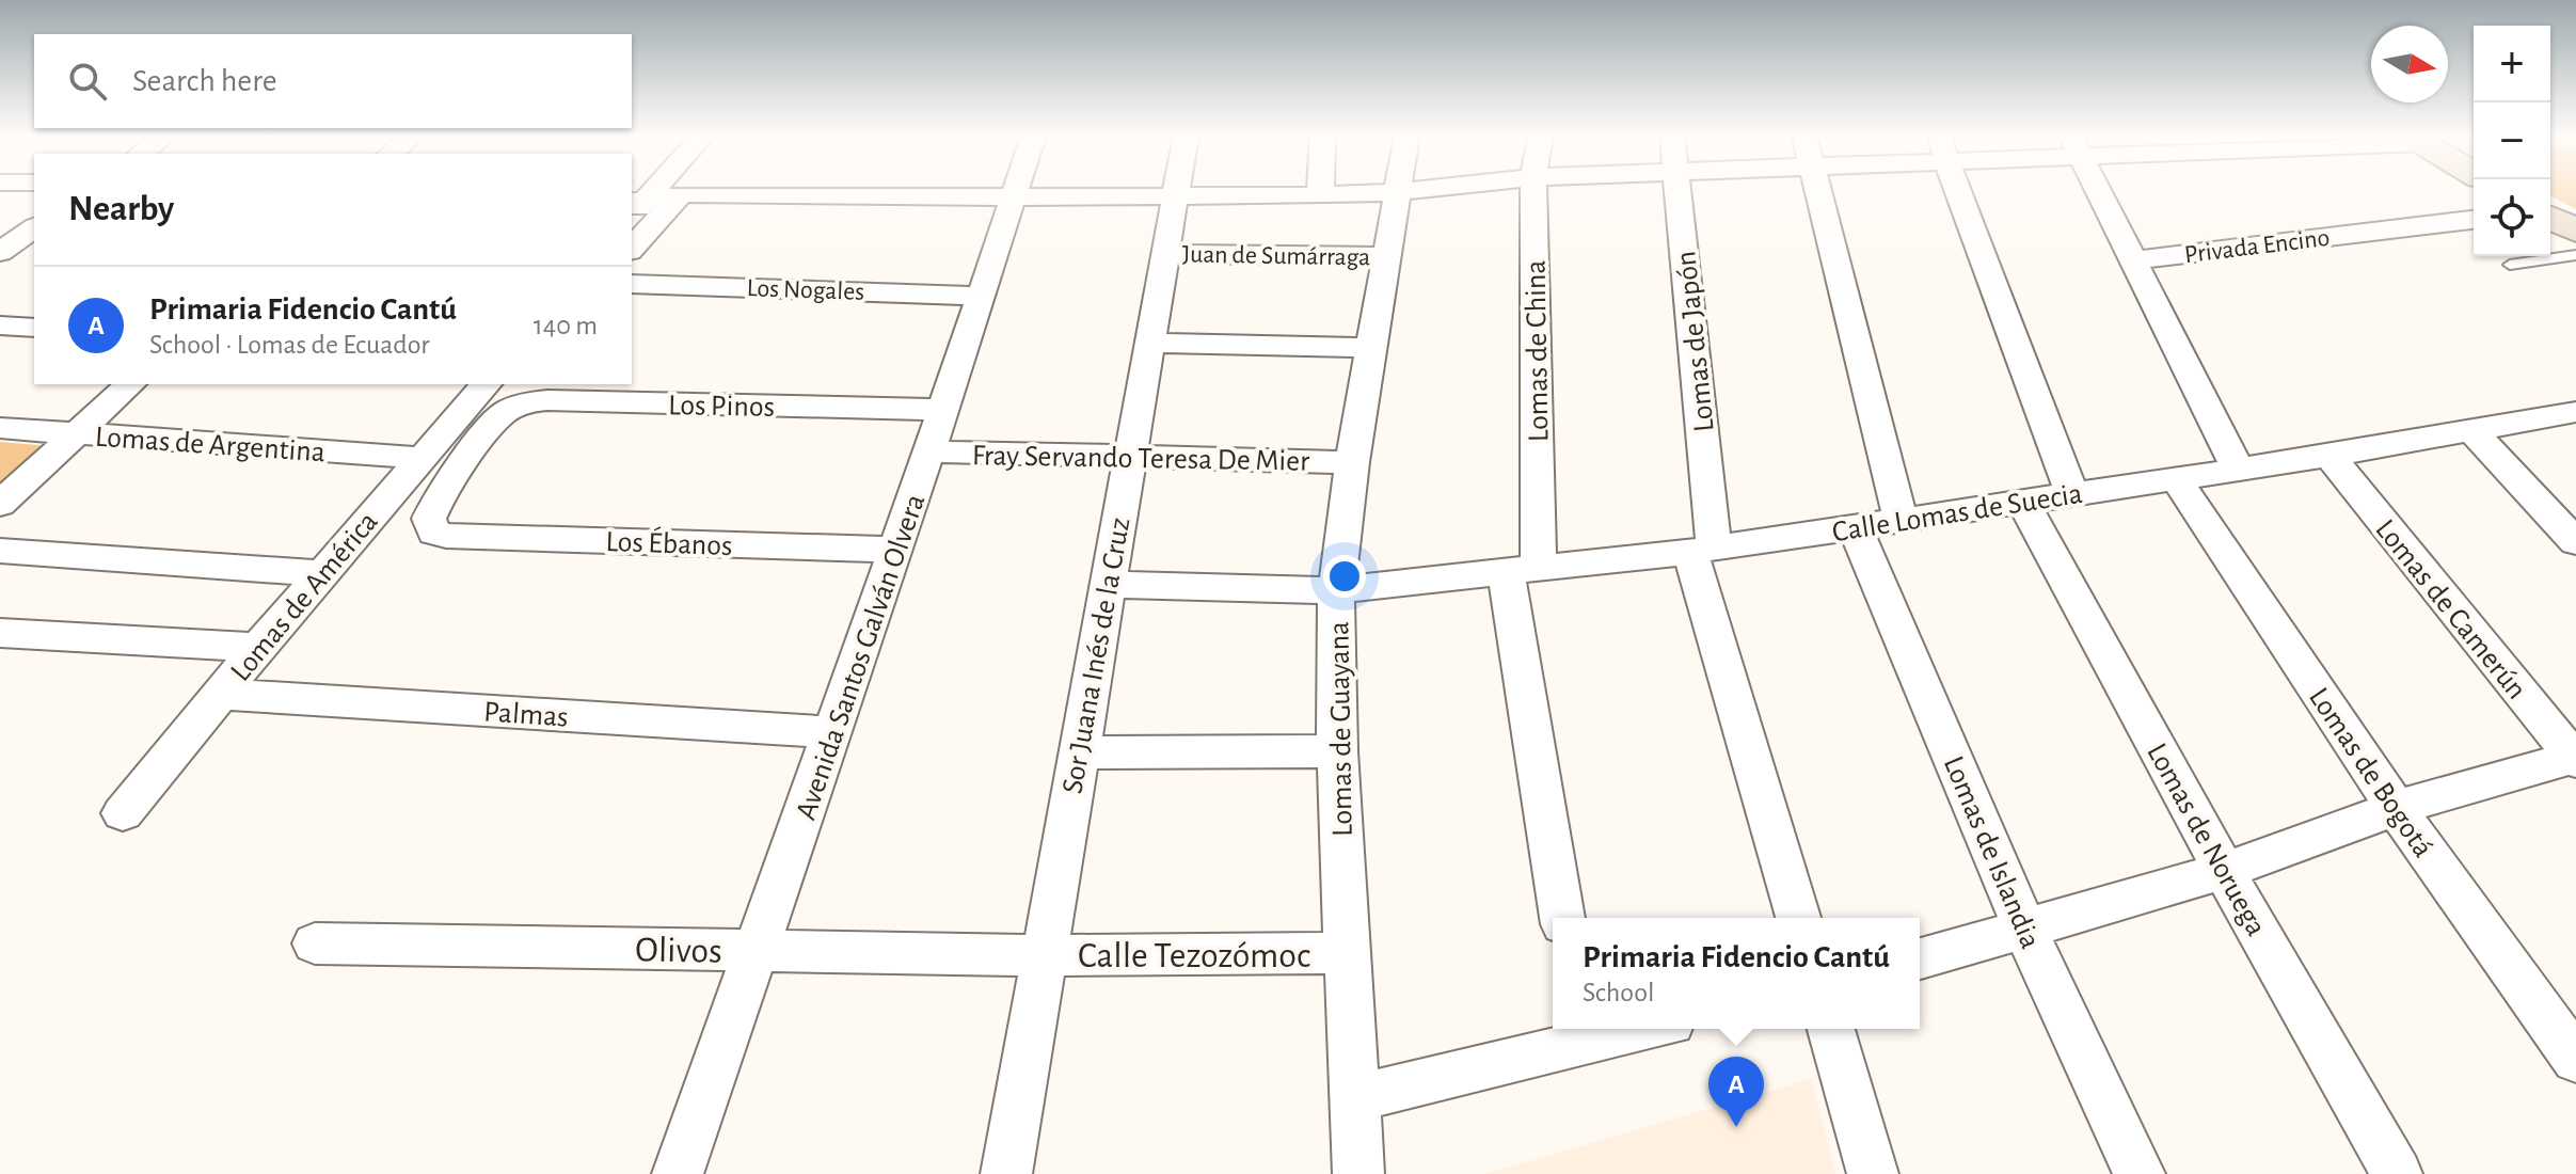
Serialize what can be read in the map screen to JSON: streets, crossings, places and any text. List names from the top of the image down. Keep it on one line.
{"streets":{"street":["Privada Encino","Juan de Sumárraga","Los Nogales","Lomas de Japón","Lomas de China","Los Pinos","Lomas de Argentina","Fray Servando Teresa De Mier","Calle Lomas de Suecia","Los Ébanos","Lomas de América","Lomas de Camerún","Sor Juana Inés de la Cruz","Avenida Santos Galván Olvera","Palmas","Lomas de Guayana","Lomas de Bogotá","Lomas de Noruega","Lomas de Islandia","Olivos","Calle Tezozómoc"]},"crossings":[["Juan de Sumárraga","Sor Juana Inés de la Cruz"],["Juan de Sumárraga","Lomas de Guayana"],["Los Nogales","Avenida Santos Galván Olvera"],["Lomas de Japón","Calle Lomas de Suecia"],["Lomas de China","Calle Lomas de Suecia"],["Los Pinos","Los Ébanos"],["Los Pinos","Avenida Santos Galván Olvera"],["Lomas de Argentina","Lomas de América"],["Fray Servando Teresa De Mier","Sor Juana Inés de la Cruz"],["Fray Servando Teresa De Mier","Avenida Santos Galván Olvera"],["Fray Servando Teresa De Mier","Lomas de Guayana"],["Calle Lomas de Suecia","Lomas de Camerún"],["Calle Lomas de Suecia","Sor Juana Inés de la Cruz"],["Calle Lomas de Suecia","Lomas de Guayana"],["Calle Lomas de Suecia","Lomas de Bogotá"],["Calle Lomas de Suecia","Lomas de Noruega"],["Calle Lomas de Suecia","Lomas de Islandia"],["Los Ébanos","Avenida Santos Galván Olvera"],["Lomas de América","Palmas"],["Sor Juana Inés de la Cruz","Olivos"],["Sor Juana Inés de la Cruz","Calle Tezozómoc"],["Avenida Santos Galván Olvera","Palmas"],["Avenida Santos Galván Olvera","Olivos"],["Lomas de Guayana","Calle Tezozómoc"],["Olivos","Calle Tezozómoc"]],"north":"right","page":{"map_buttons":["+","−"],"search":"Search here","heading":"Nearby","list":[{"mark":"A","name":"Primaria Fidencio Cantú","note":"School · Lomas de Ecuador","value":"140 m"}],"popup":["Primaria Fidencio Cantú","School"],"pins":"A"}}
